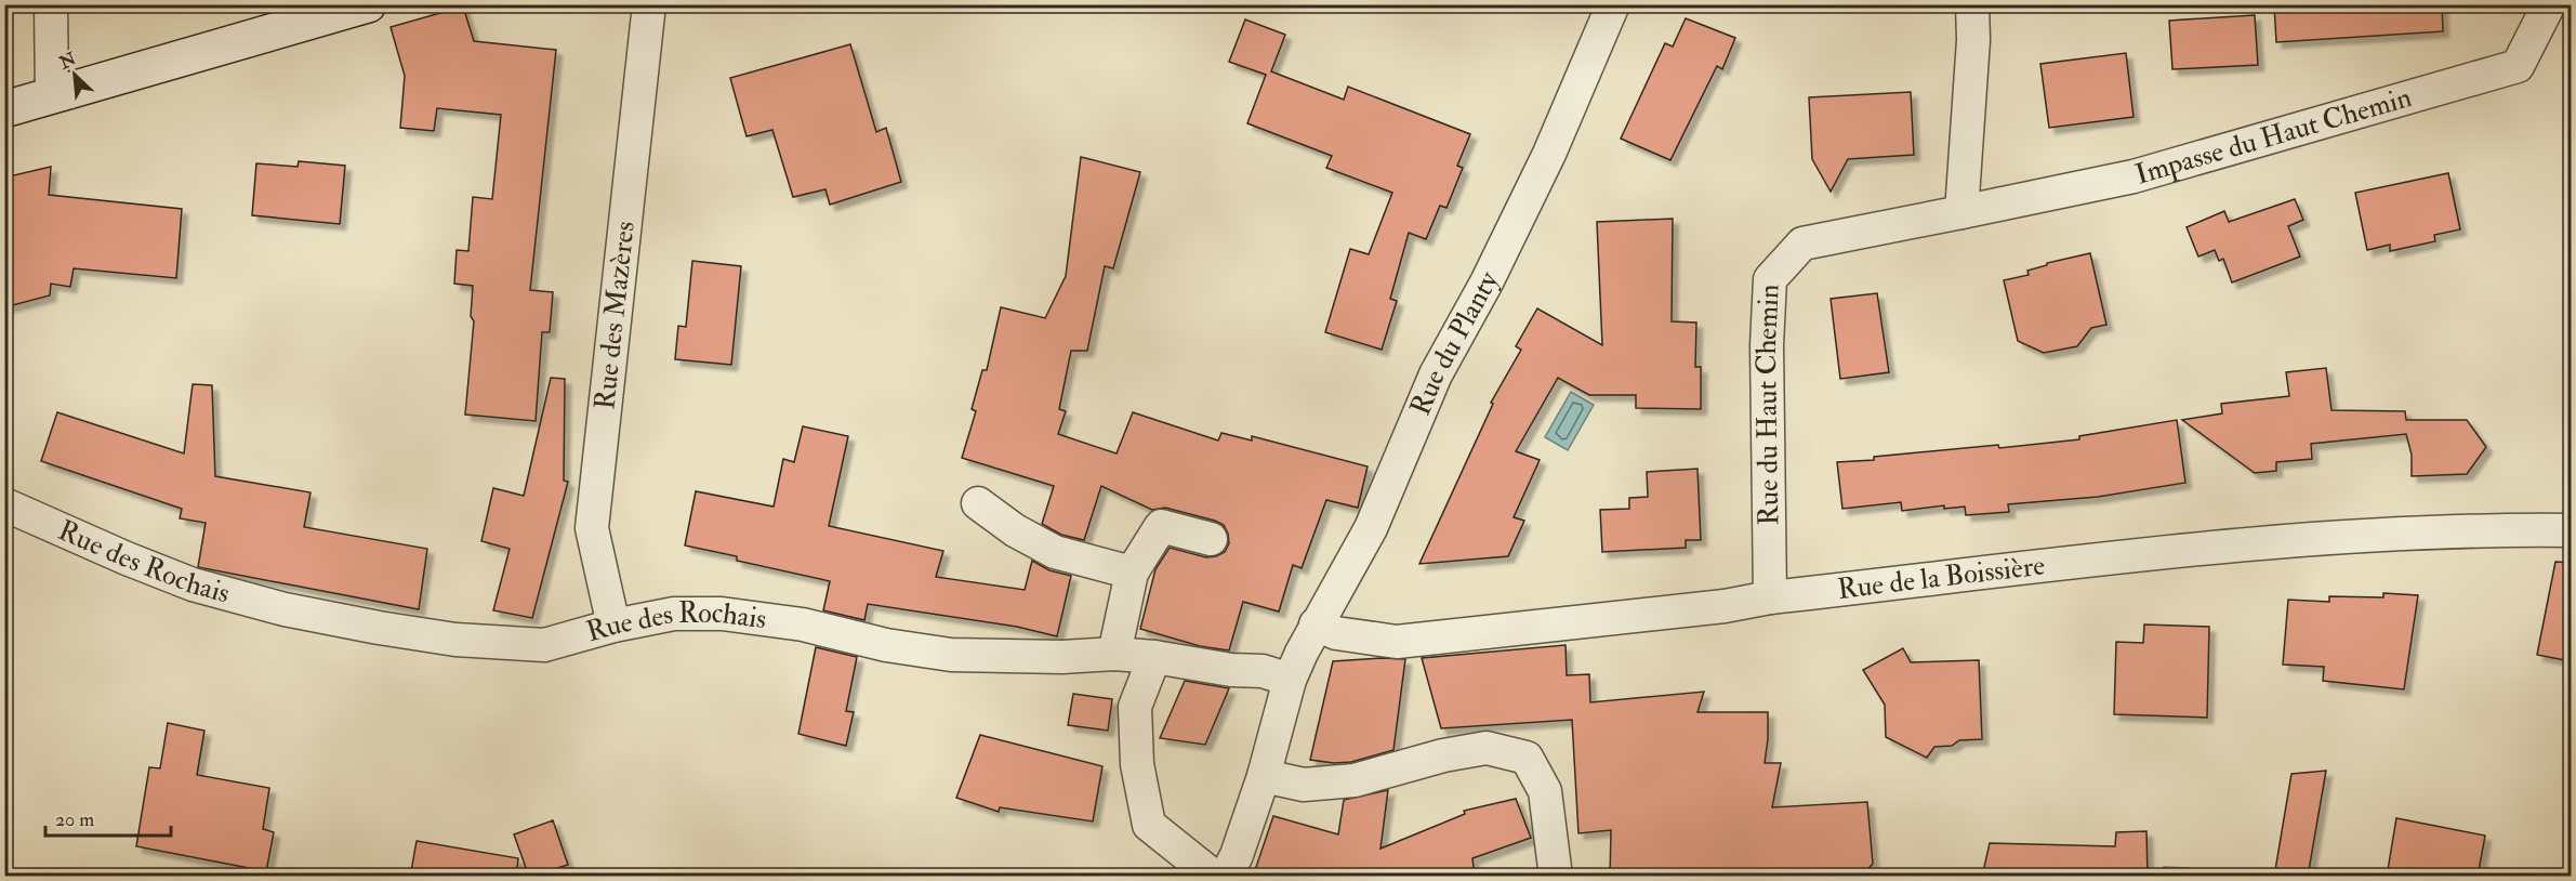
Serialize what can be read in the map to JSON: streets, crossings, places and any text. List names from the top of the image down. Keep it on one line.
{"streets":{"street":["Impasse du Haut Chemin","Rue des Mazères","Rue du Planty","Rue du Haut Chemin","Rue des Rochais","Rue de la Boissière"]},"crossings":[["Impasse du Haut Chemin","Rue du Haut Chemin"],["Rue des Mazères","Rue des Rochais"],["Rue du Planty","Rue de la Boissière"],["Rue du Haut Chemin","Rue de la Boissière"]],"scale_bar":"20 m","north":"top left"}
